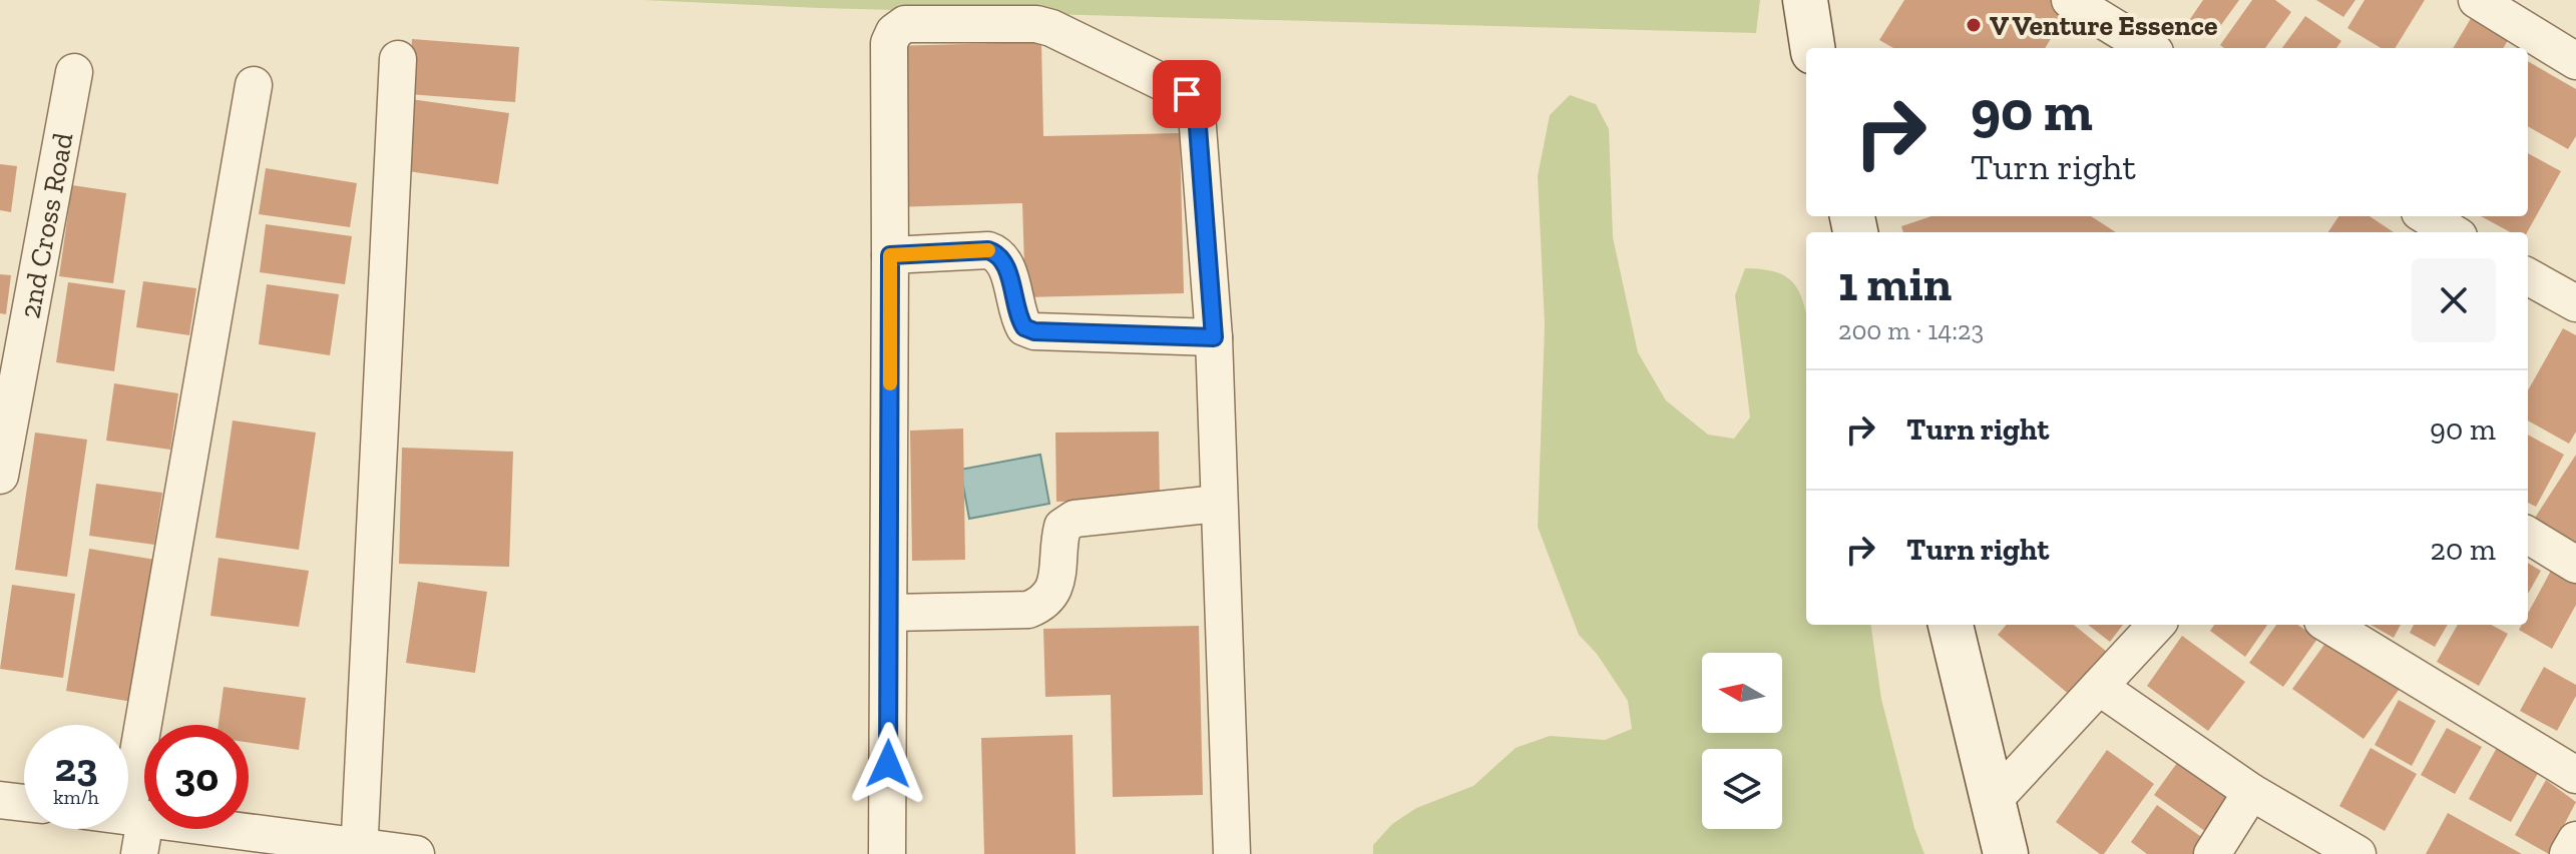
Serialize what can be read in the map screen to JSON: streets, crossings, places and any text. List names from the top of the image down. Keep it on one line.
{"streets":{"street":["2nd Cross Road"]},"places":["V Venture Essence"],"north":"left","page":{"turn":["90 m","Turn right"],"heading":["1 min","200 m · 14:23"],"list":[{"name":"Turn right","value":"90 m"},{"name":"Turn right","value":"20 m"}],"speed":"23 km/h","limit":"30"}}
